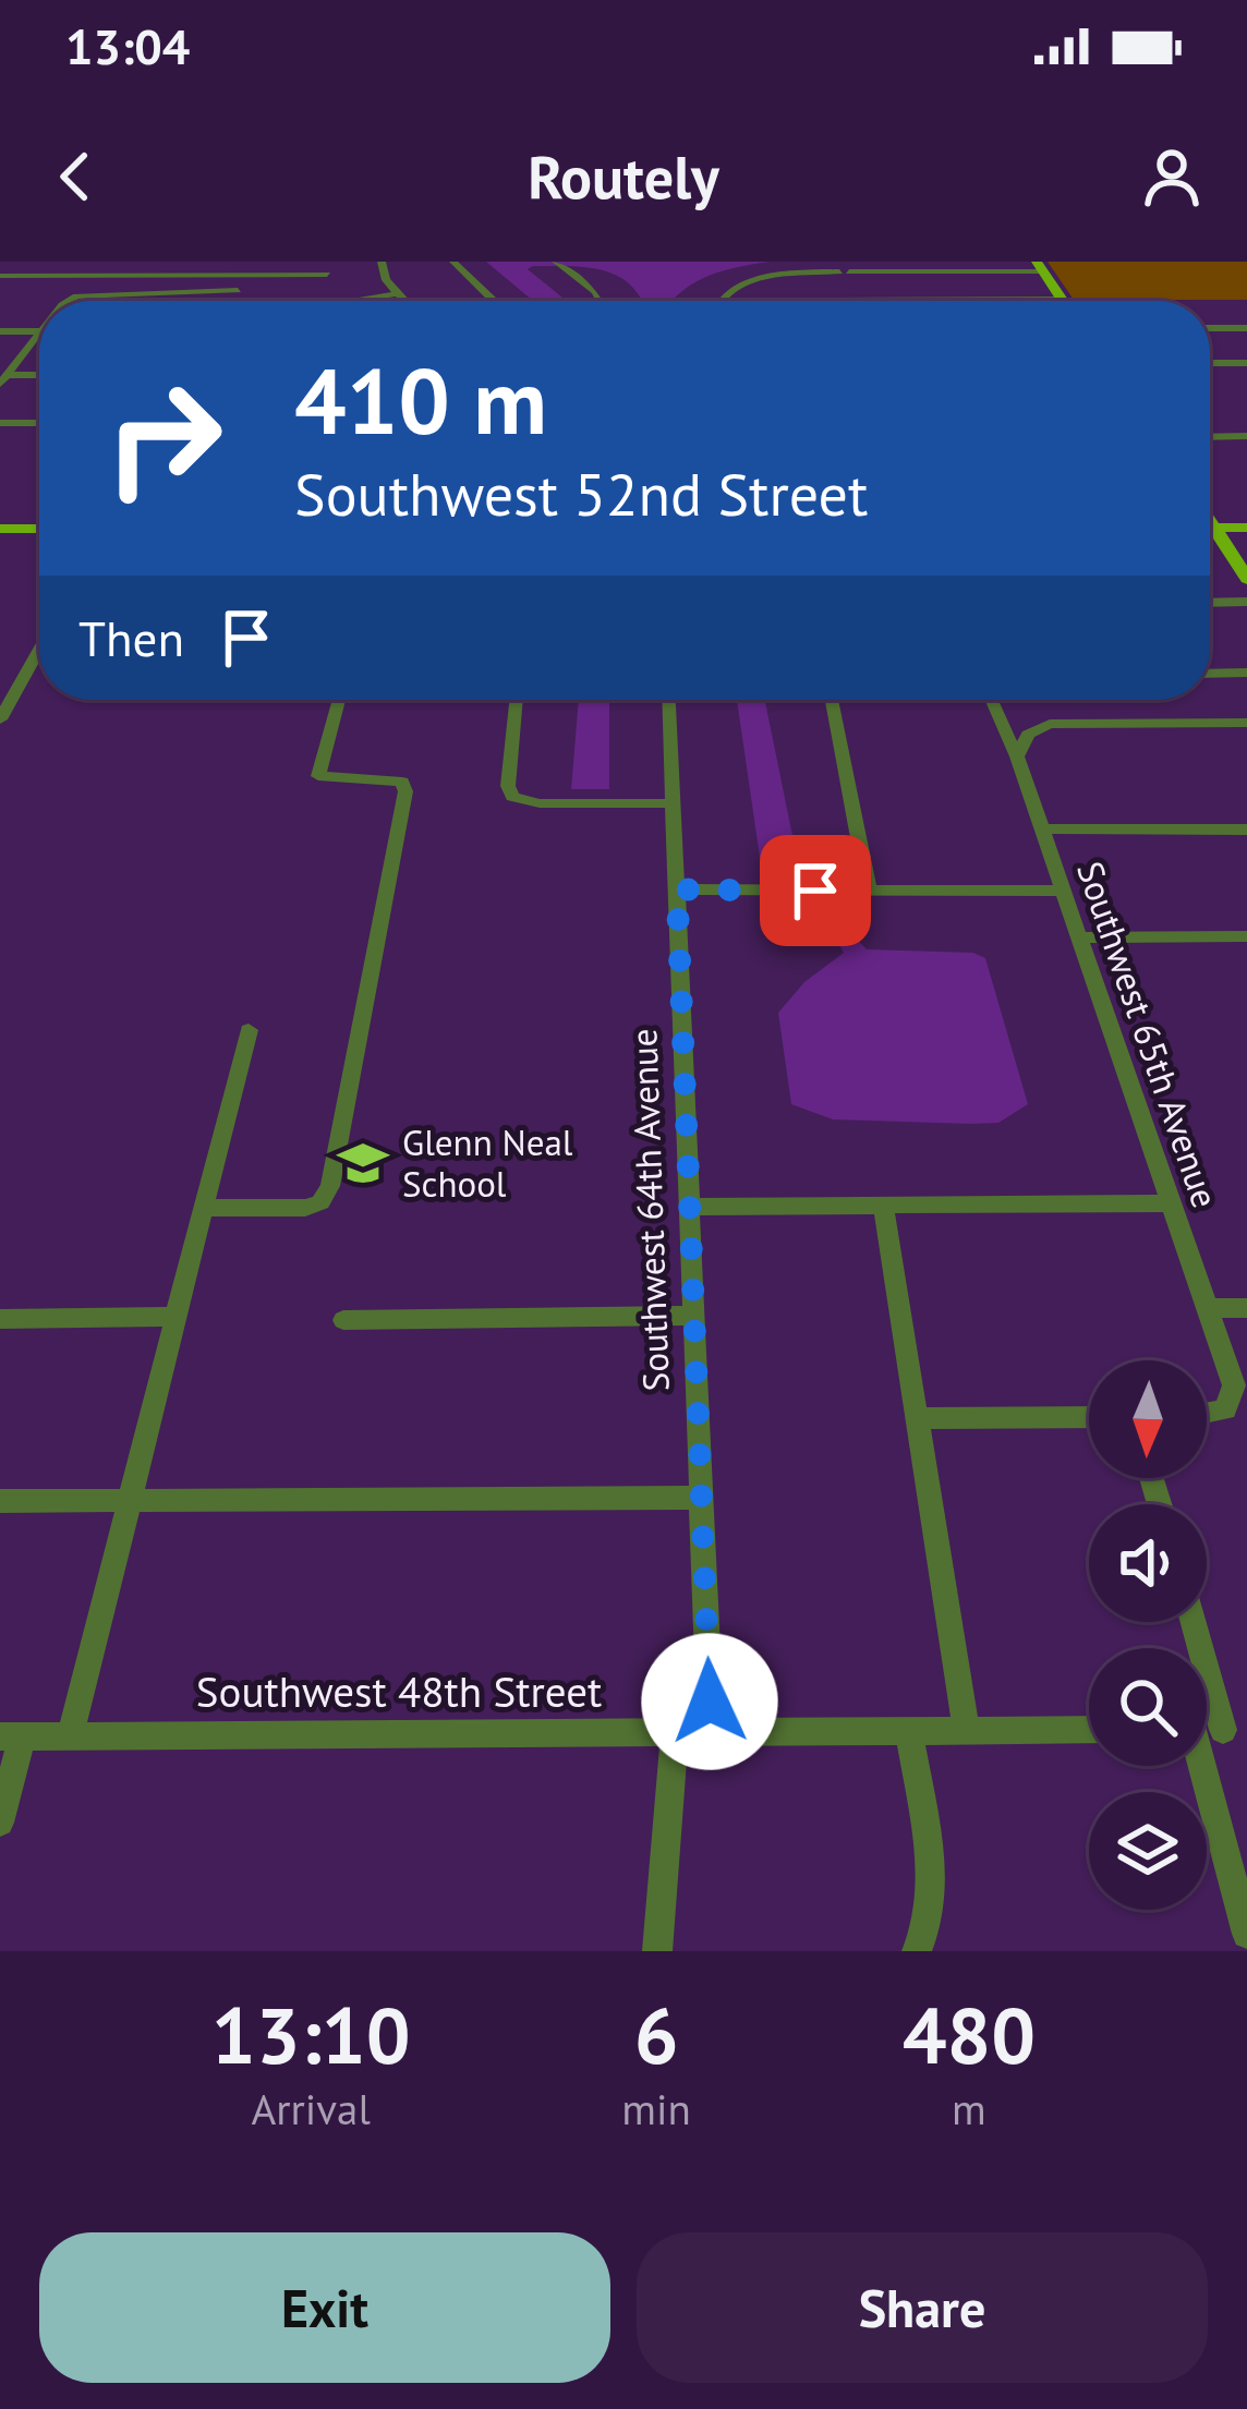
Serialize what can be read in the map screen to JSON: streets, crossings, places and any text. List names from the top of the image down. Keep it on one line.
{"streets":{"street":["Southwest 65th Avenue","Southwest 64th Avenue","Southwest 48th Street"]},"crossings":[["Southwest 64th Avenue","Southwest 48th Street"]],"places":{"school or university":["Glenn Neal School"]},"north":"bottom","page":{"status":"13:04","header":"Routely","turn":["410 m","Southwest 52nd Street"],"then":"Then","eta":["13:10","Arrival","6","min","480","m"],"buttons":["Exit","Share"]}}
